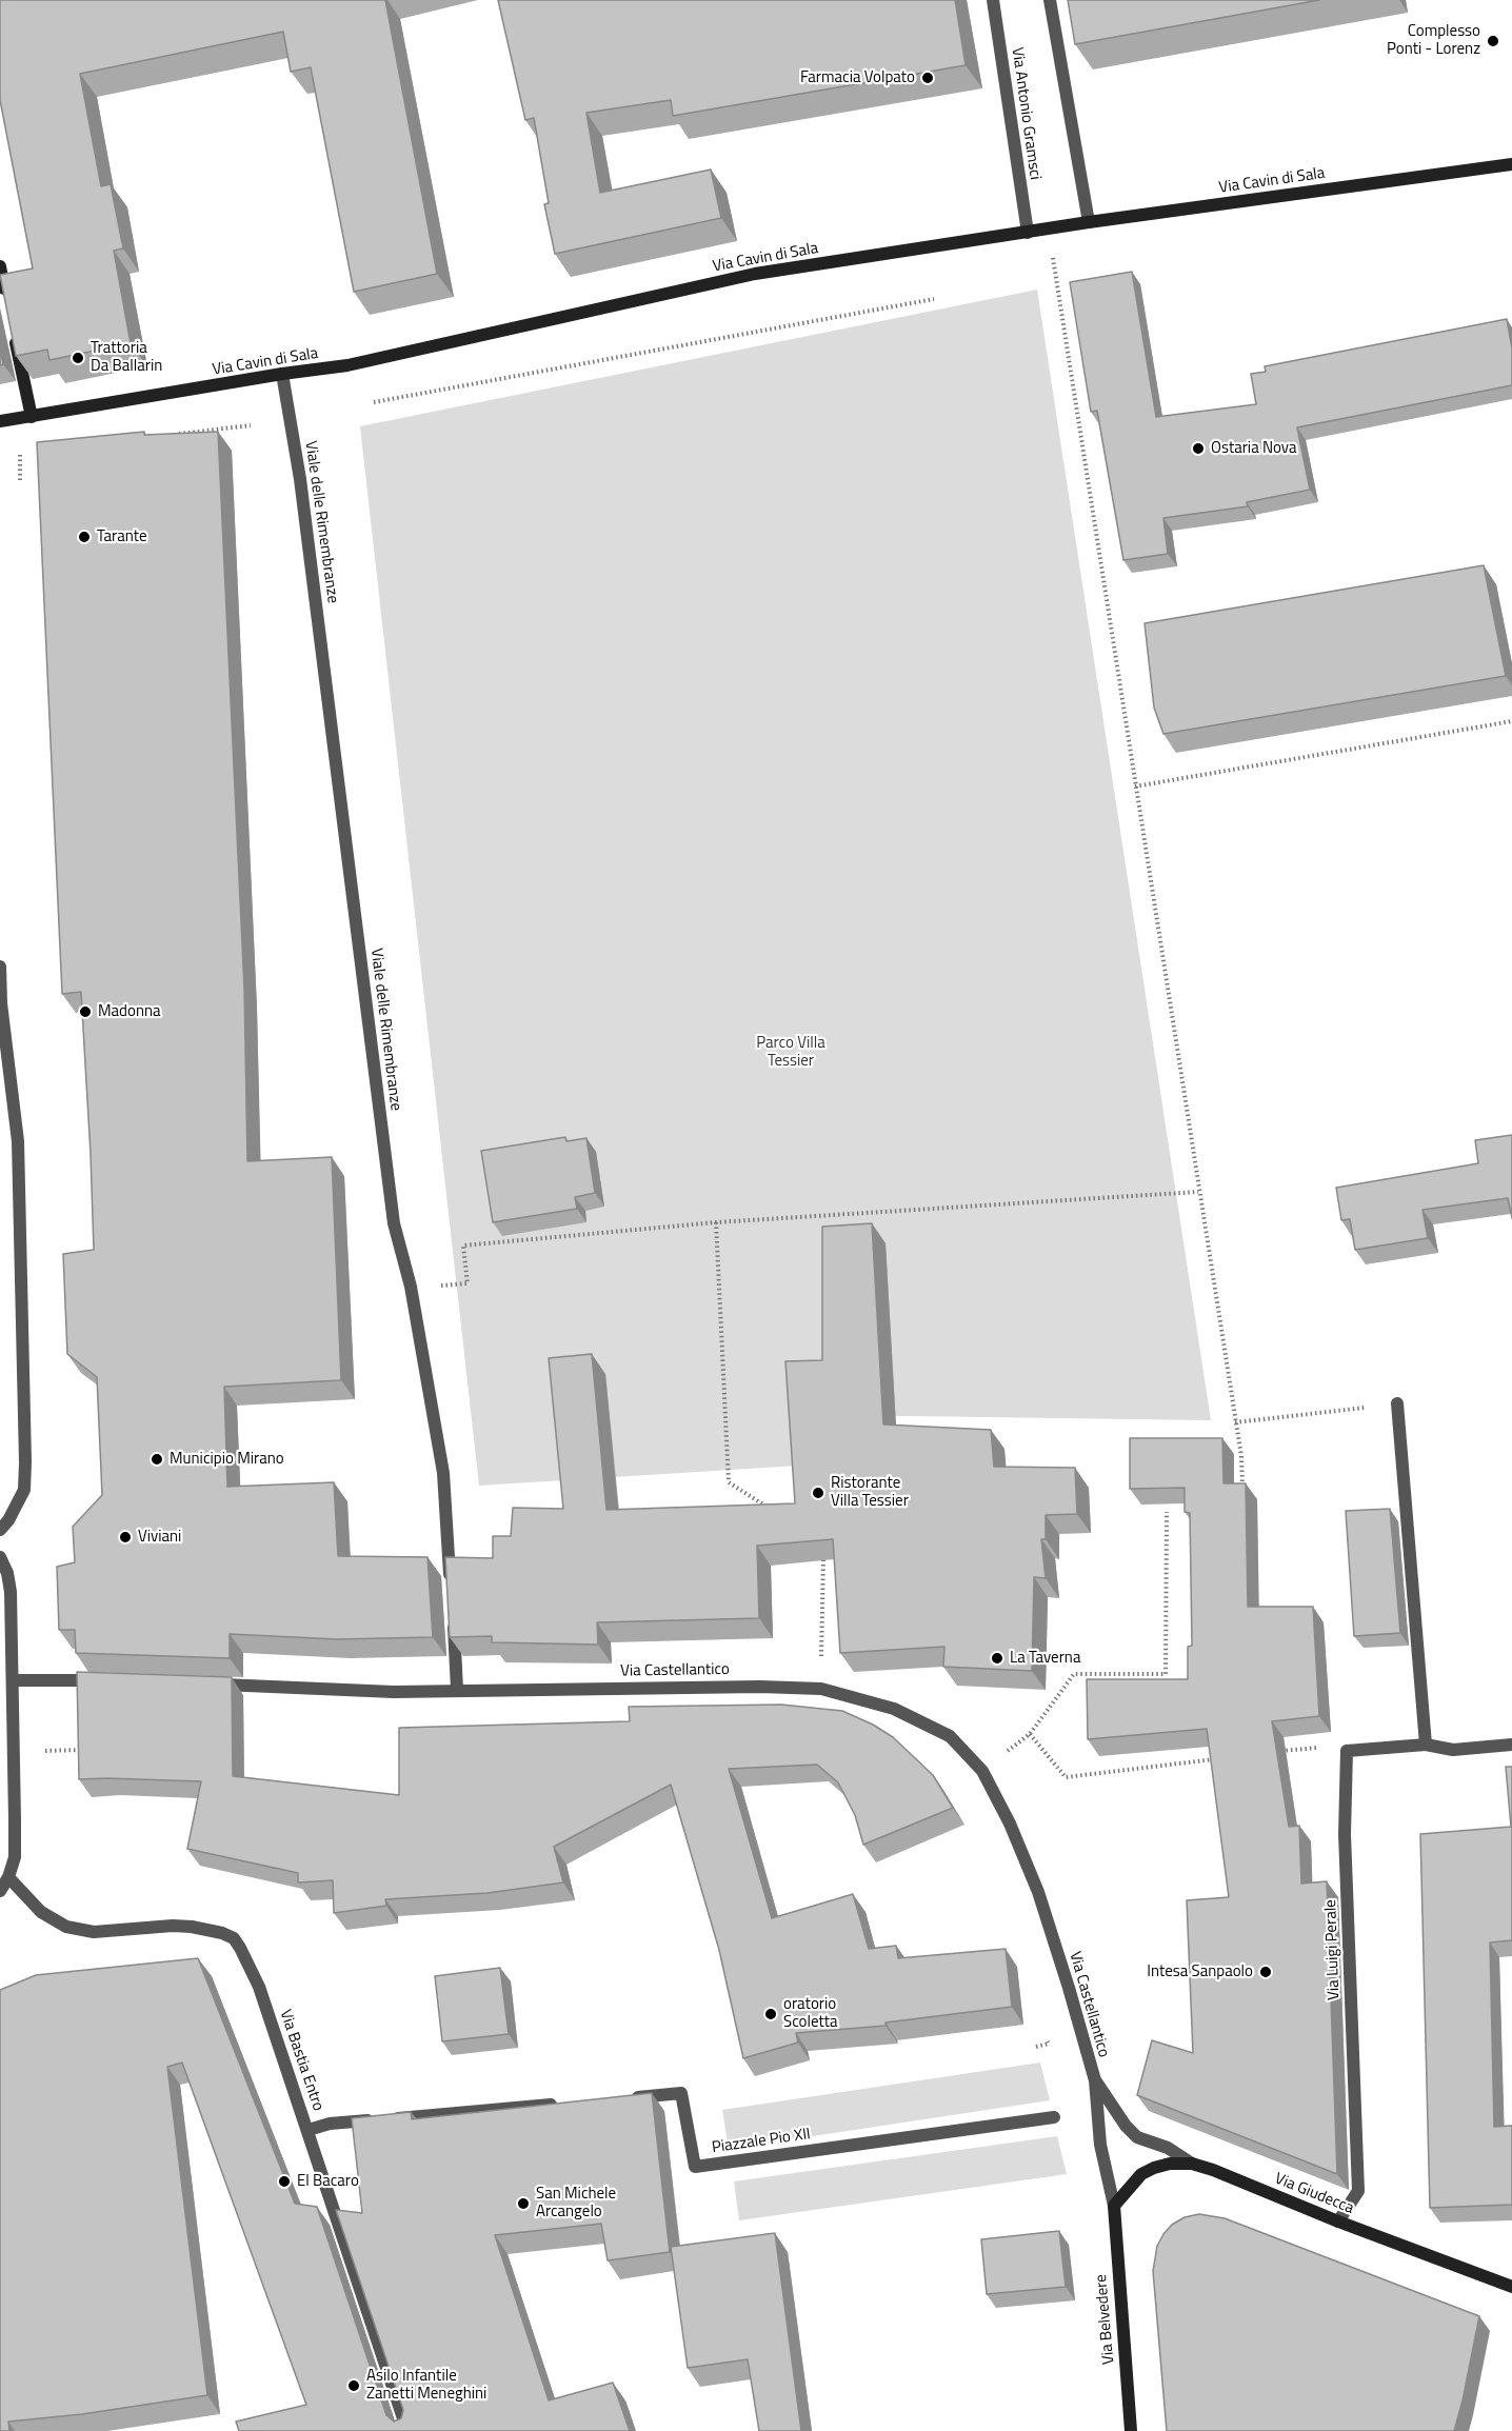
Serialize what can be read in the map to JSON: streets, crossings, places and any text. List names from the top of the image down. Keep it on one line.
{"streets":{"main road":["Via Cavin di Sala","Via Giudecca","Via Belvedere"],"street":["Via Antonio Gramsci","Viale delle Rimembranze","Via Castellantico","Via Luigi Perale","Via Bastia Entro","Piazzale Pio XII"]},"crossings":[["Via Antonio Gramsci","Via Cavin di Sala"],["Via Cavin di Sala","Viale delle Rimembranze"],["Via Castellantico","Via Giudecca"],["Via Castellantico","Via Belvedere"],["Via Luigi Perale","Via Giudecca"],["Via Giudecca","Via Belvedere"]],"parks":["Parco Villa Tessier"],"places":["Complesso Ponti - Lorenz","Farmacia Volpato","Trattoria Da Ballarin","Ostaria Nova","Tarante","Madonna","Municipio Mirano","Ristorante Villa Tessier","Viviani","La Taverna","Intesa Sanpaolo","oratorio Scoletta","El Bacaro","San Michele Arcangelo","Asilo Infantile Zanetti Meneghini"]}
